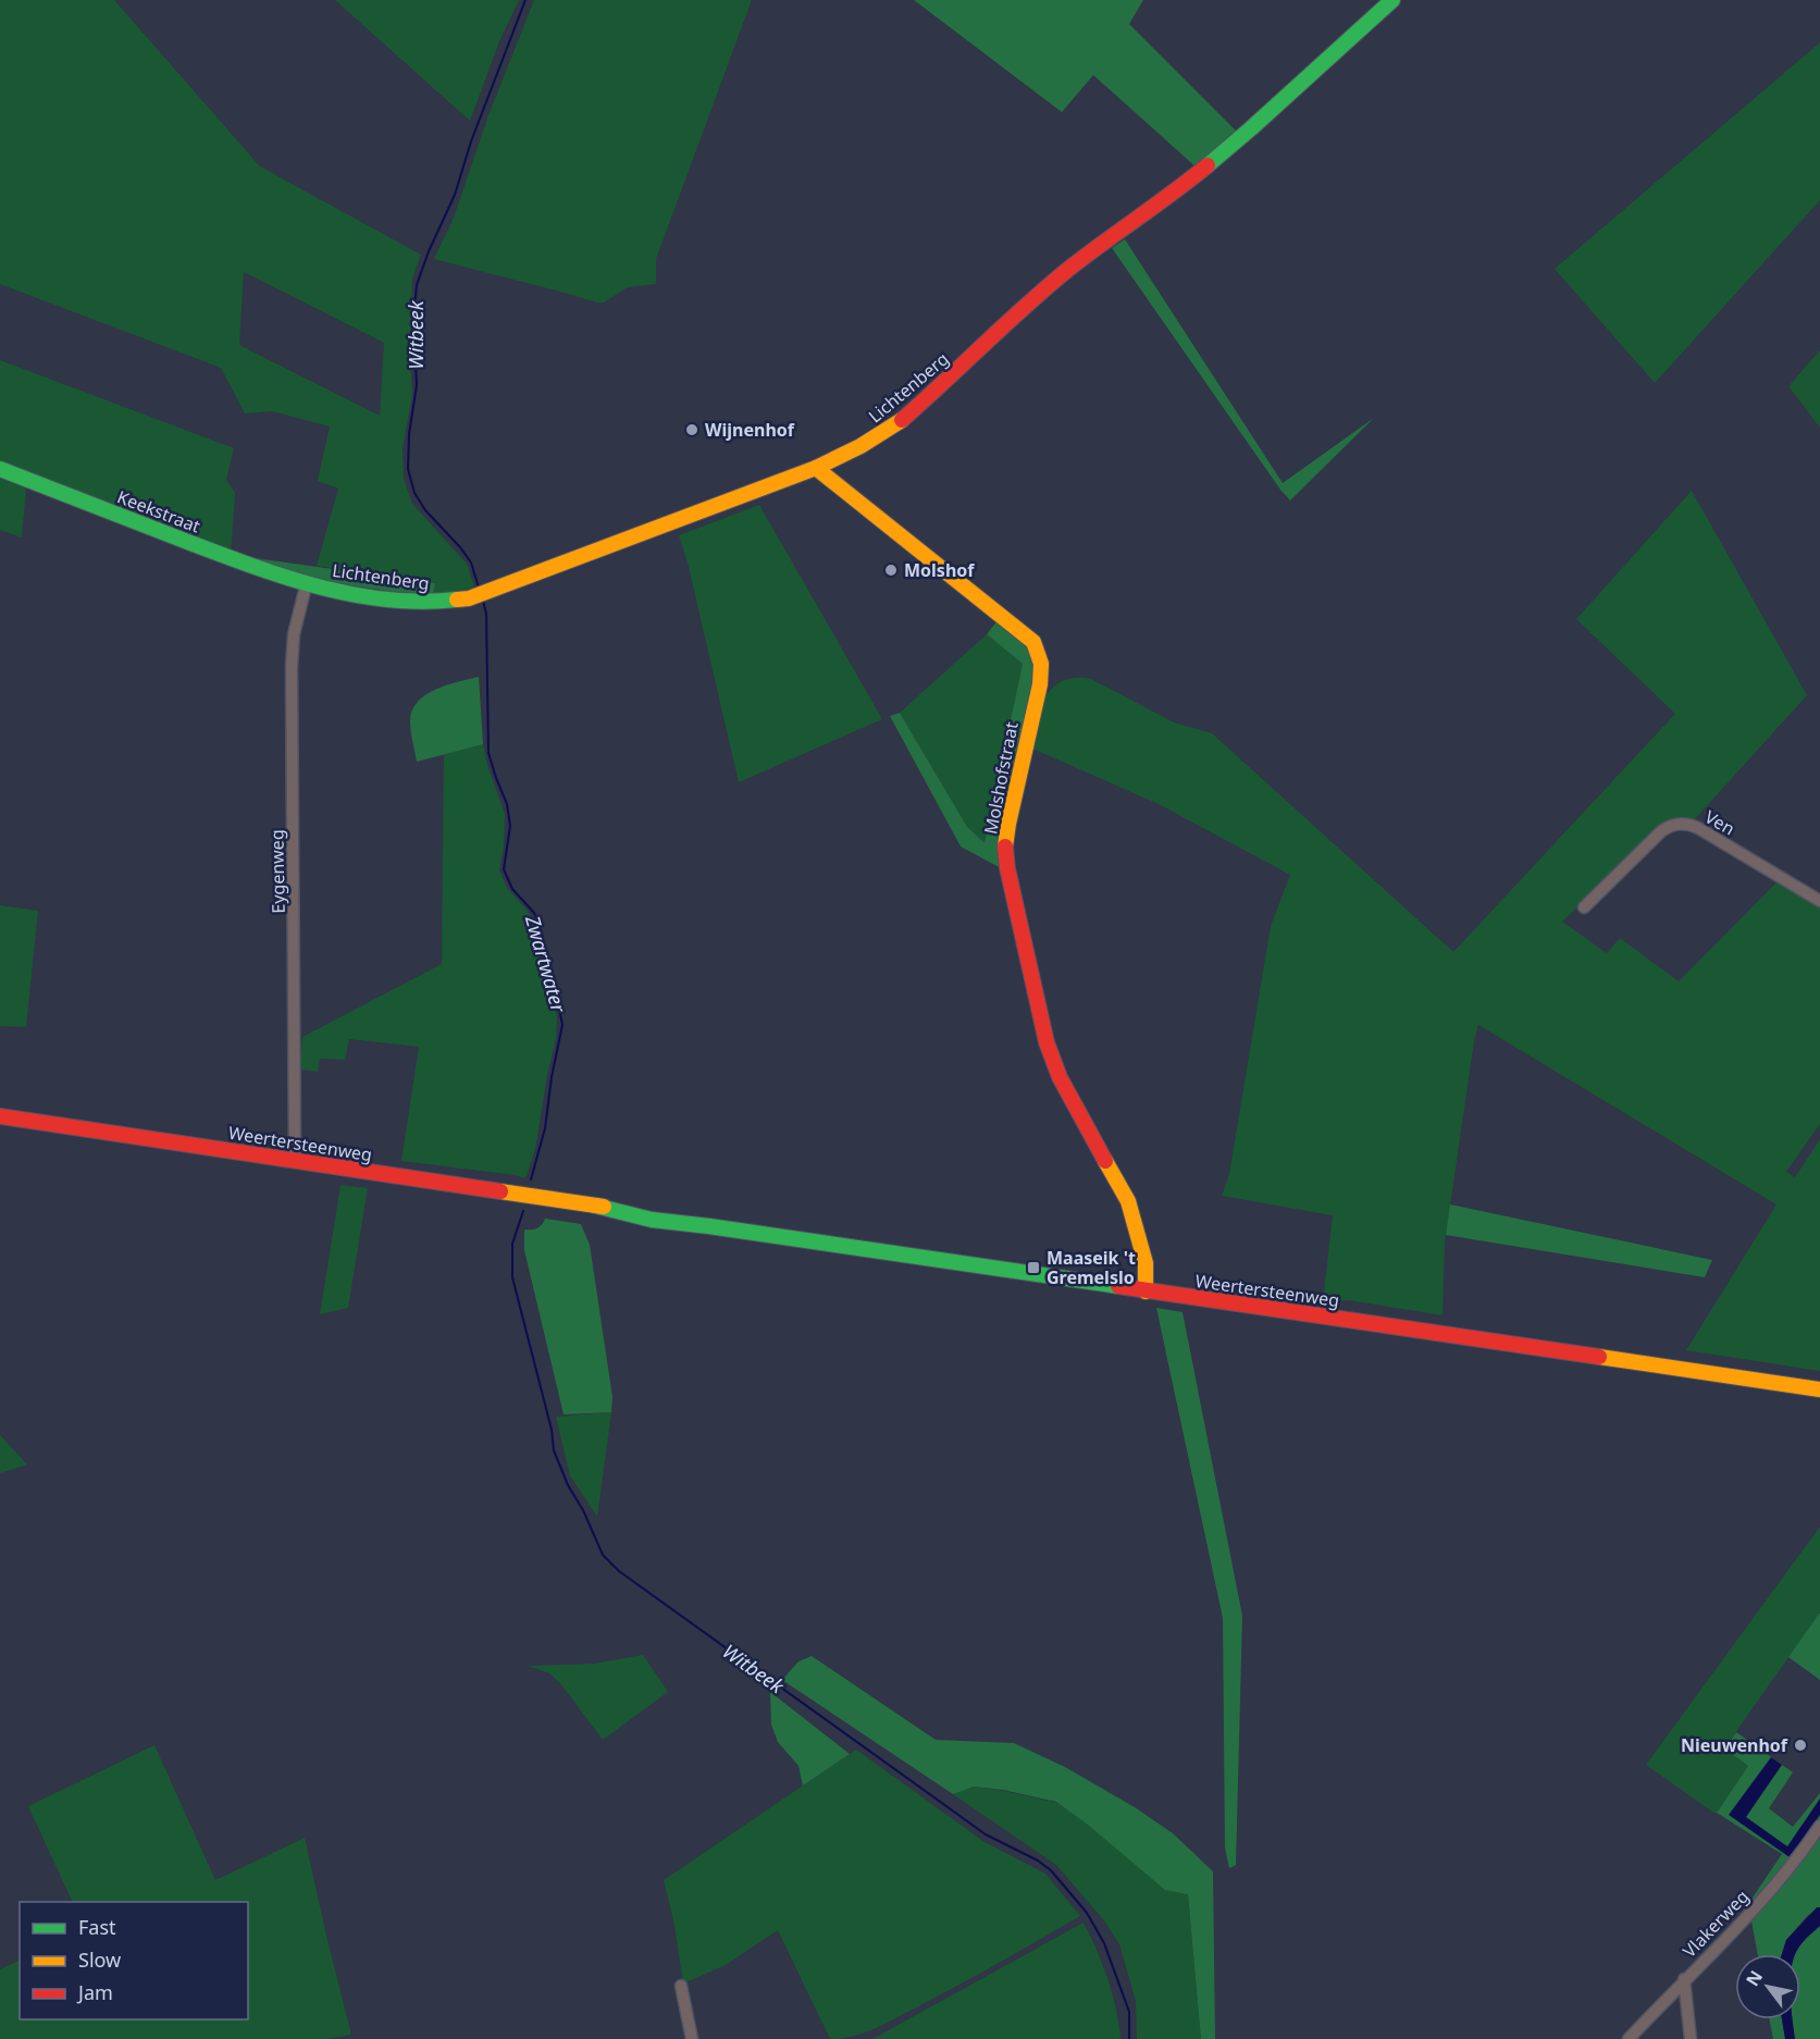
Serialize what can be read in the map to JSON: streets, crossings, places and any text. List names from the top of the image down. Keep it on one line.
{"streets":{"street":["Lichtenberg","Keekstraat","Molshofstraat","Ven","Eygenweg","Weertersteenweg","Vlakerweg"]},"crossings":[["Lichtenberg","Keekstraat"],["Lichtenberg","Molshofstraat"],["Lichtenberg","Eygenweg"],["Keekstraat","Eygenweg"],["Molshofstraat","Weertersteenweg"],["Eygenweg","Weertersteenweg"]],"water":["Witbeek","Zwartwater"],"places":{"other":["Wijnenhof","Molshof","Nieuwenhof"],"transit":["Maaseik 't Gremelslo"]},"legend":["Fast","Slow","Jam"],"north":"top left"}
